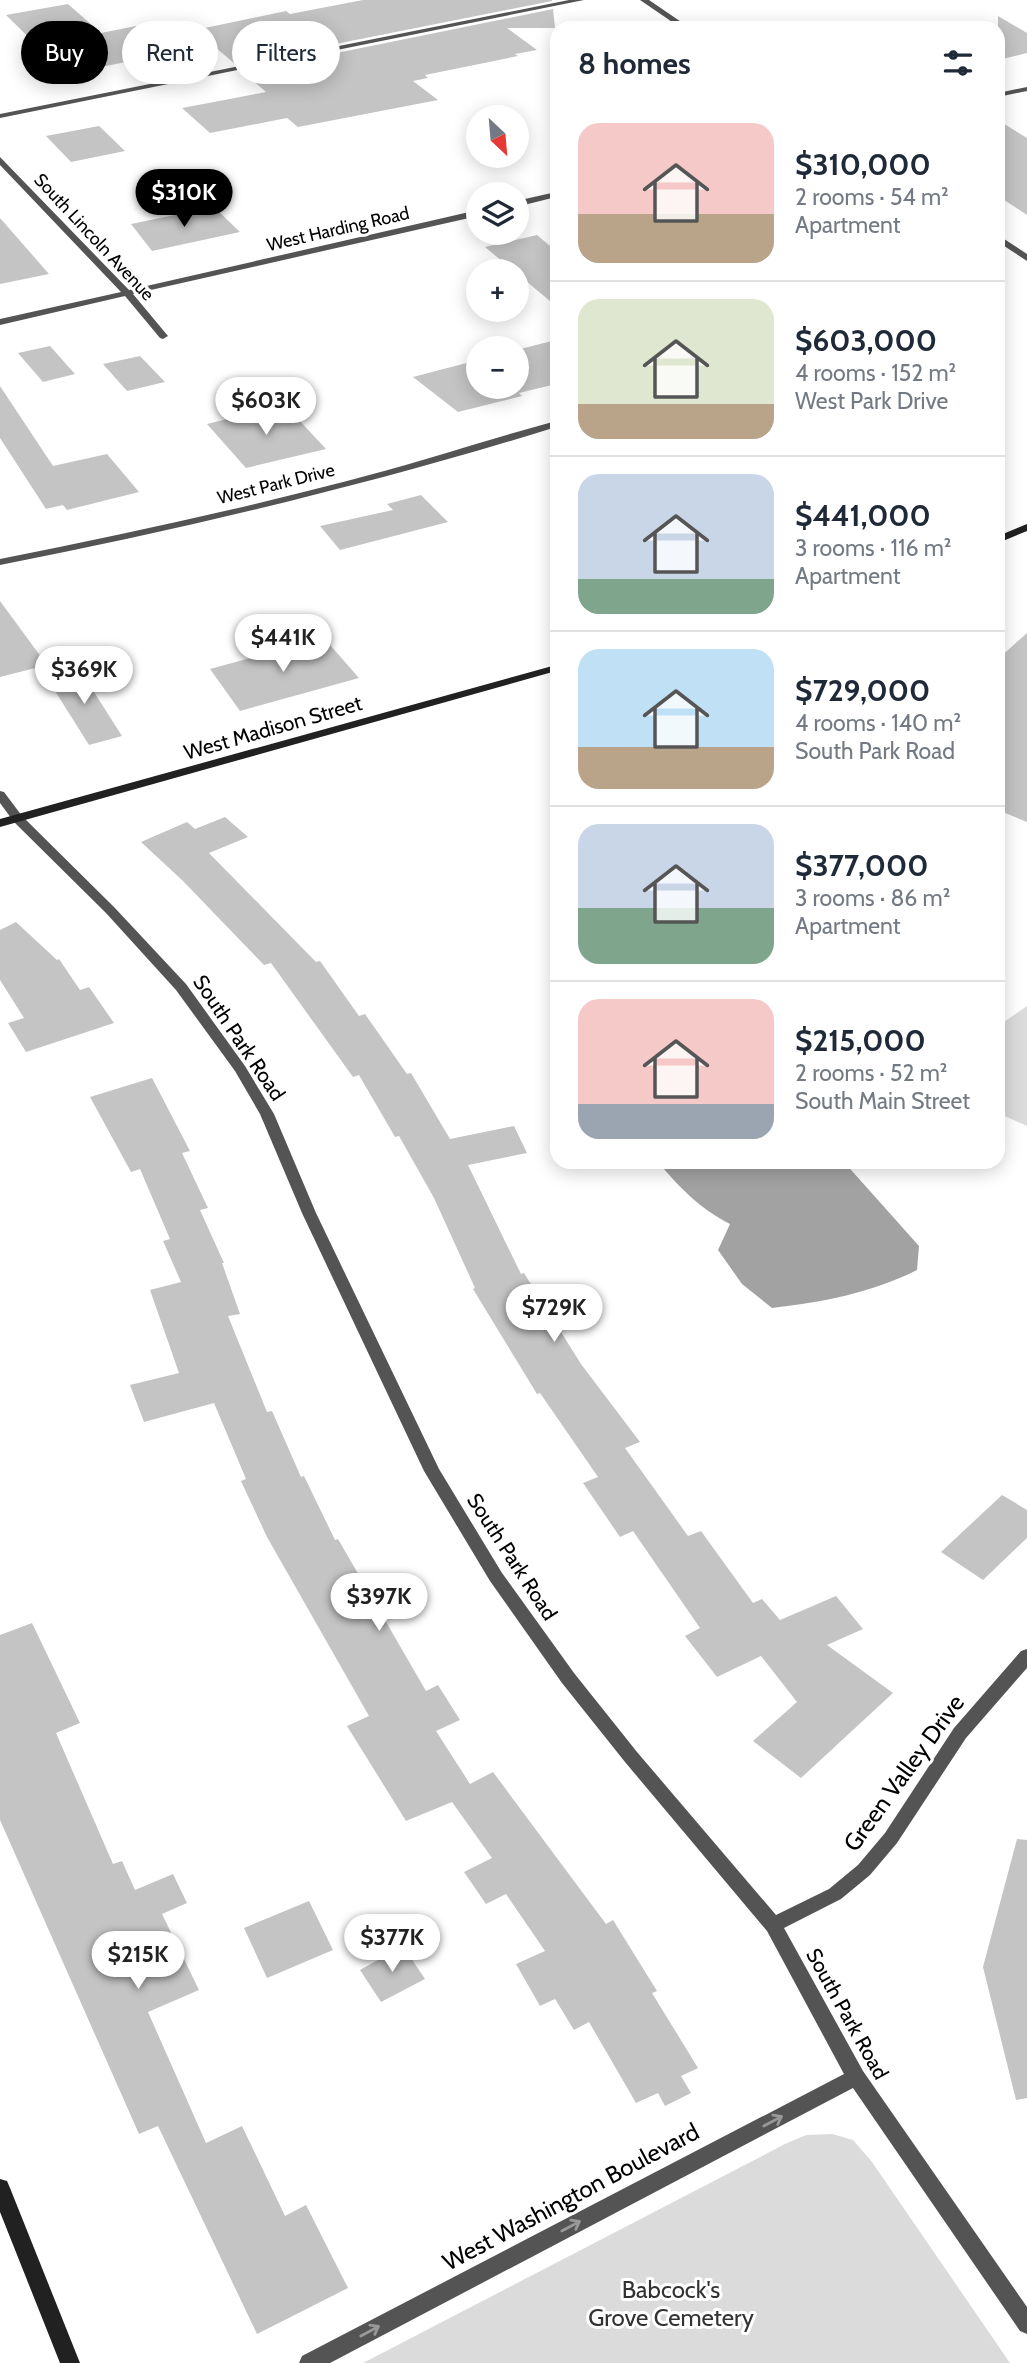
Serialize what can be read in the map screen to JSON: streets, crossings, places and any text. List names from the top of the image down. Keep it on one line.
{"streets":{"street":["West Harding Road","South Lincoln Avenue","West Park Drive","West Madison Street","South Park Road","Green Valley Drive","West Washington Boulevard"]},"crossings":[["West Harding Road","South Lincoln Avenue"],["West Madison Street","South Park Road"],["South Park Road","Green Valley Drive"],["South Park Road","West Washington Boulevard"]],"one_way":["West Washington Boulevard"],"parks":["Babcock's Grove Cemetery"],"north":"bottom right","page":{"chip":["Buy","Rent","Filters"],"heading":"8 homes","map_buttons":["+","−"],"list":[{"name":"$310,000","note":"2 rooms · 54 m² · Apartment"},{"name":"$603,000","note":"4 rooms · 152 m² · West Park Drive"},{"name":"$441,000","note":"3 rooms · 116 m² · Apartment"},{"name":"$729,000","note":"4 rooms · 140 m² · South Park Road"},{"name":"$377,000","note":"3 rooms · 86 m² · Apartment"},{"name":"$215,000","note":"2 rooms · 52 m² · South Main Street"}],"price":["$310K","$603K","$441K","$369K","$729K","$397K","$377K","$215K"]}}
